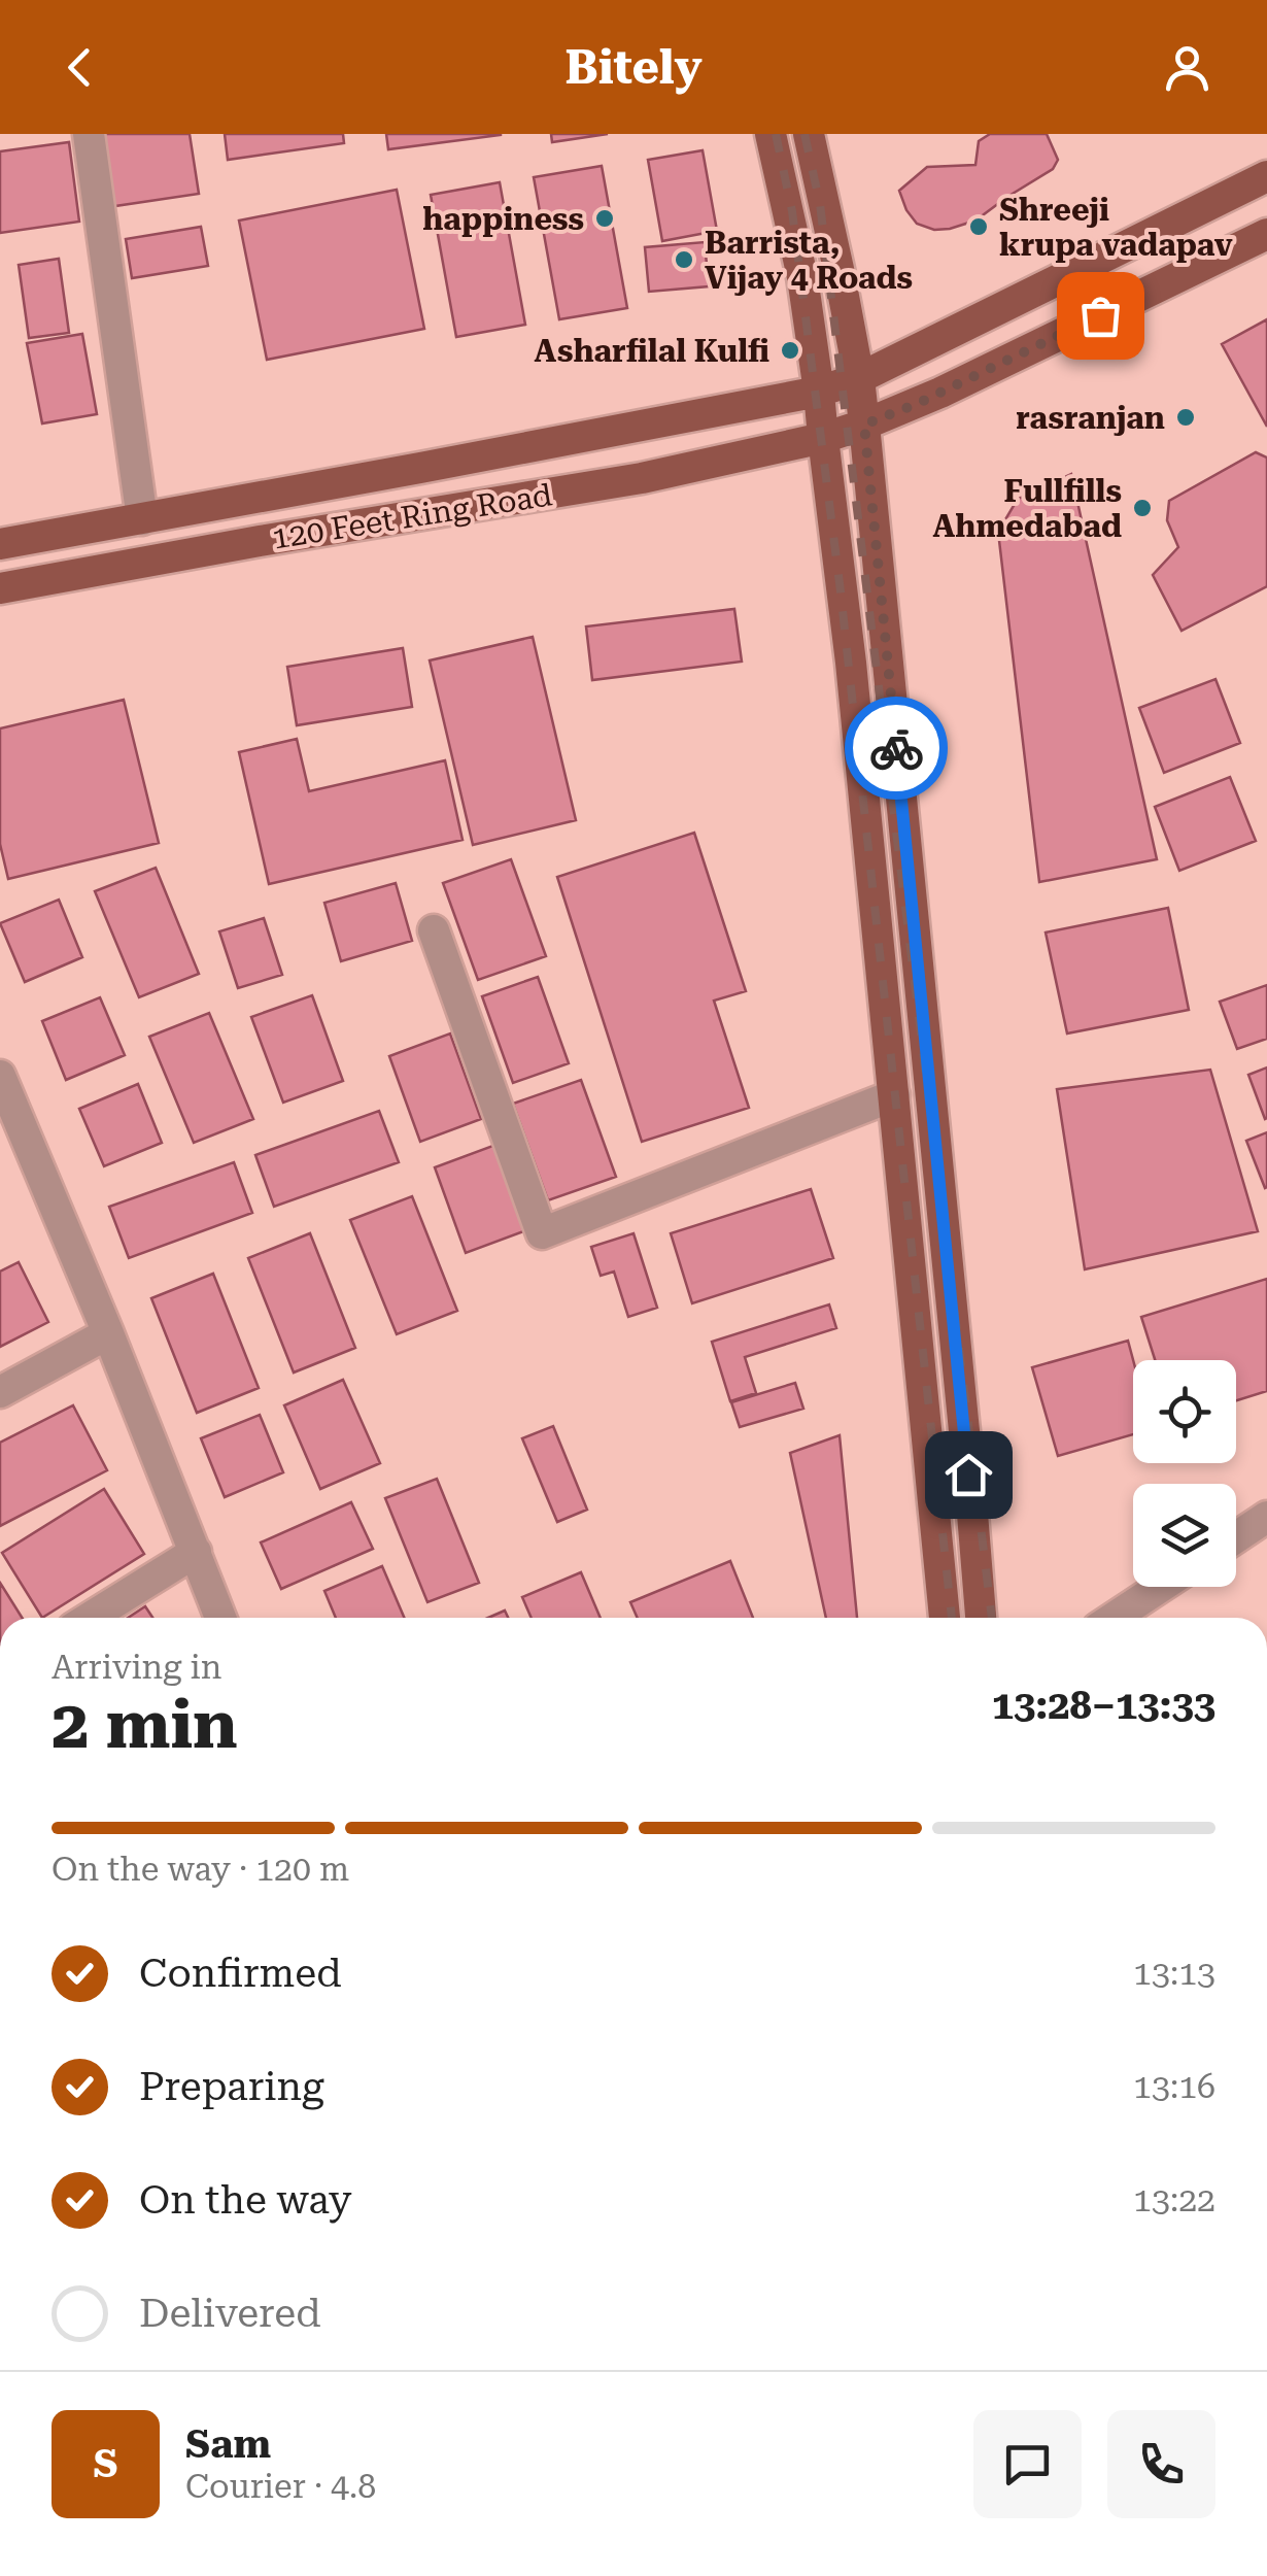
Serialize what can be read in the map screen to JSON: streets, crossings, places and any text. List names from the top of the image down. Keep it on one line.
{"streets":{"main road":["120 Feet Ring Road"]},"places":["happiness","Shreeji krupa vadapav","Barrista, Vijay 4 Roads","Asharfilal Kulfi","rasranjan","Fullfills Ahmedabad"],"page":{"header":"Bitely","heading":["2 min","Arriving in","13:28–13:33"],"panel":["Sam","Courier · 4.8"],"bar":"On the way · 120 m","list":[["Confirmed","13:13"],["Preparing","13:16"],["On the way","13:22"],"Delivered"],"round":"S"}}
